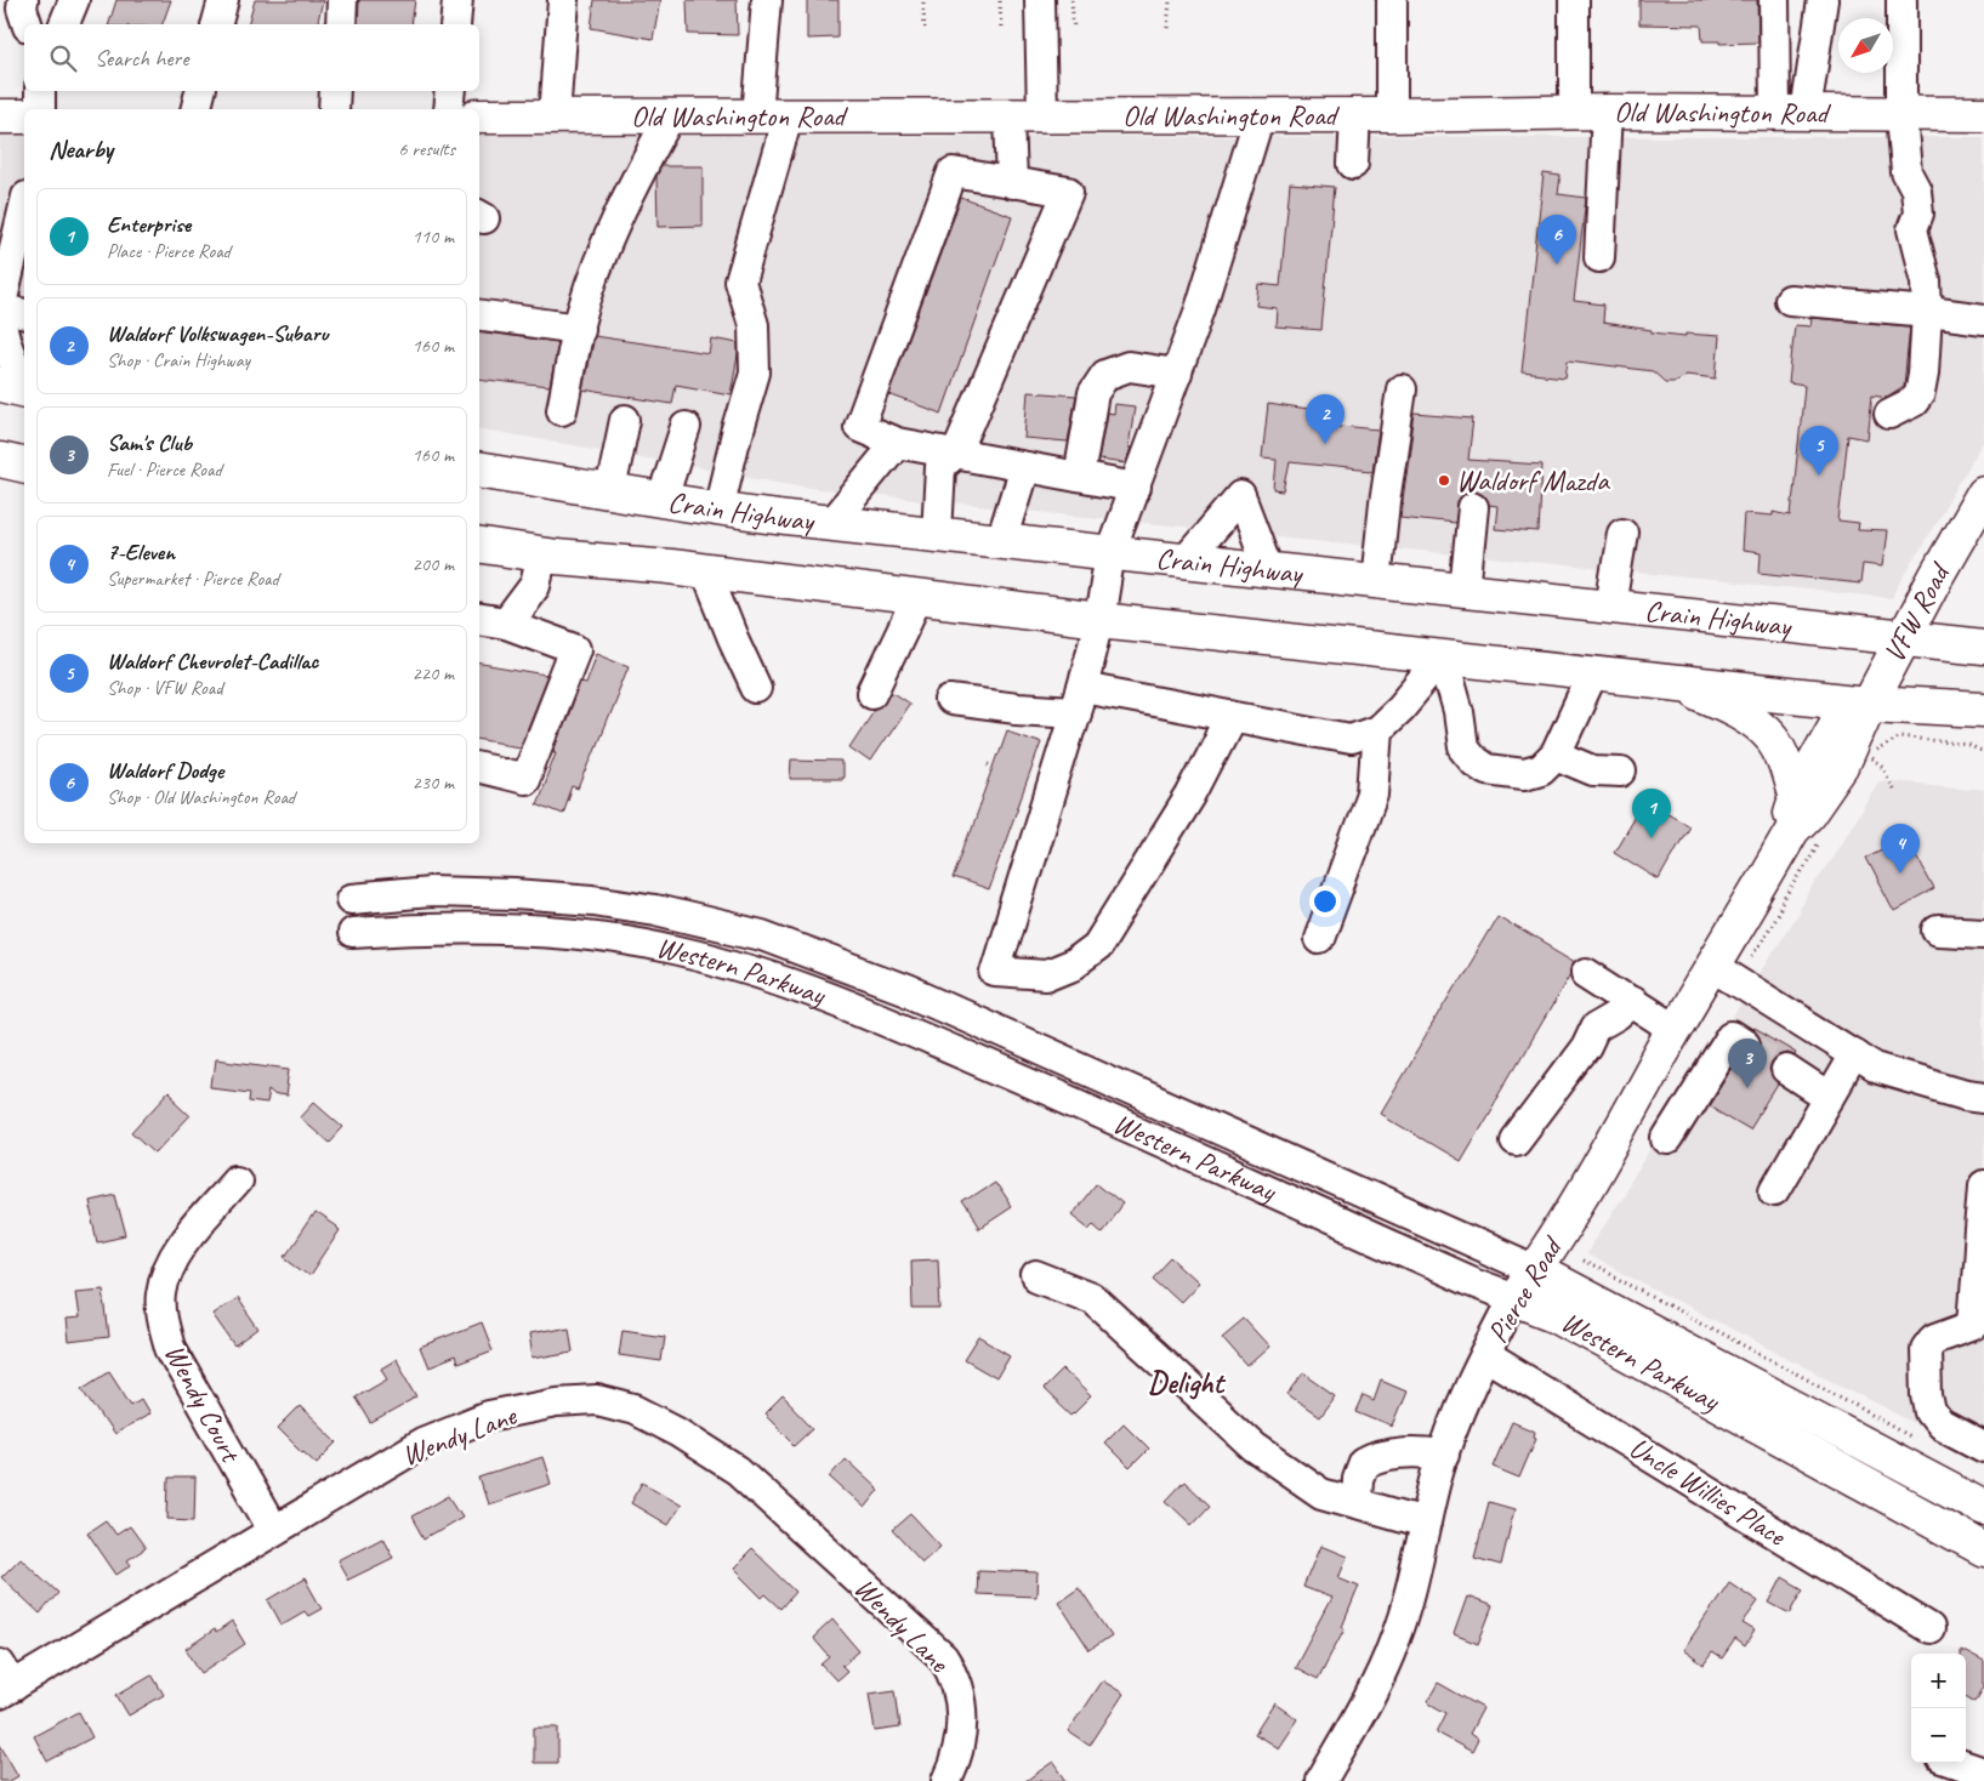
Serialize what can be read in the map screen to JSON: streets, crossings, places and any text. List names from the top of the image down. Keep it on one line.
{"streets":{"main road":["Old Washington Road","Crain Highway","VFW Road","Western Parkway","Pierce Road"],"street":["Wendy Court","Wendy Lane","Uncle Willies Place"]},"crossings":[["Crain Highway","VFW Road"],["VFW Road","Pierce Road"],["Western Parkway","Pierce Road"],["Pierce Road","Uncle Willies Place"],["Wendy Court","Wendy Lane"]],"districts":["Delight"],"places":["Waldorf Mazda"],"north":"bottom left","page":{"search":"Search here","heading":["Nearby","6 results"],"list":[{"mark":"1","name":"Enterprise","note":"Place · Pierce Road","value":"110 m"},{"mark":"2","name":"Waldorf Volkswagen-Subaru","note":"Shop · Crain Highway","value":"160 m"},{"mark":"3","name":"Sam's Club","note":"Fuel · Pierce Road","value":"160 m"},{"mark":"4","name":"7-Eleven","note":"Supermarket · Pierce Road","value":"200 m"},{"mark":"5","name":"Waldorf Chevrolet-Cadillac","note":"Shop · VFW Road","value":"220 m"},{"mark":"6","name":"Waldorf Dodge","note":"Shop · Old Washington Road","value":"230 m"}],"pins":["6","2","5","1","4","3"],"map_buttons":["+","−"]}}
